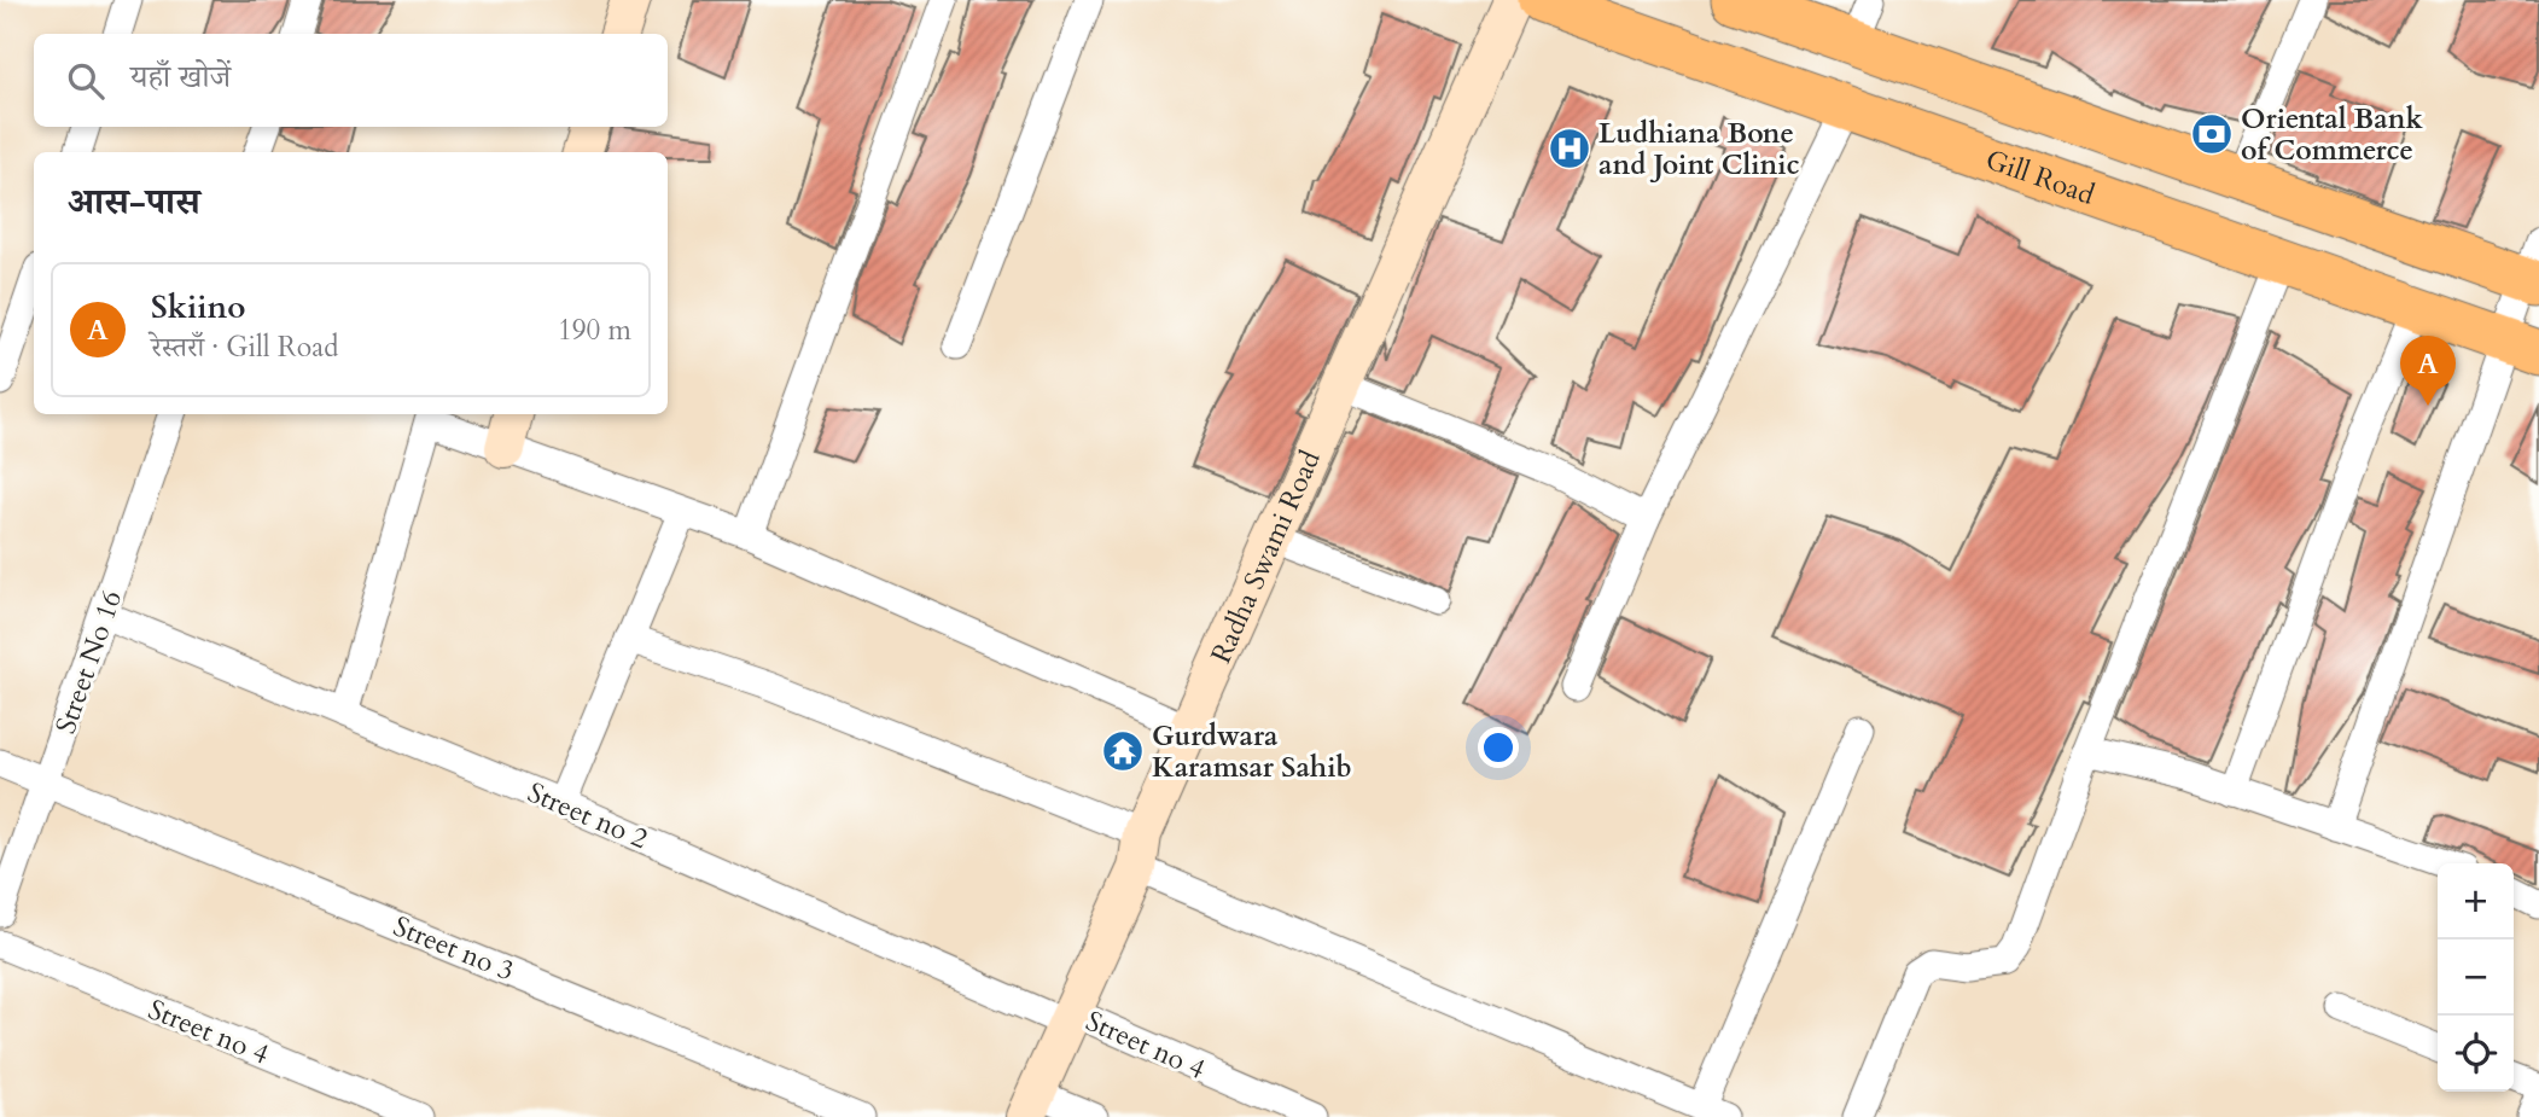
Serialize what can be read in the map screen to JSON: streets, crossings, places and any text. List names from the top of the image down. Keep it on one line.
{"streets":{"main road":["Gill Road"],"street":["Radha Swami Road","Street No 16","Street no 2","Street no 3","Street no 4"]},"crossings":[["Radha Swami Road","Street no 2"],["Radha Swami Road","Street no 4"],["Street No 16","Street no 2"],["Street No 16","Street no 3"],["Street no 2","Street no 4"]],"places":{"bank":["Oriental Bank of Commerce"],"hospital":["Ludhiana Bone and Joint Clinic"],"temple":["Gurdwara Karamsar Sahib"]},"page":{"search":"यहाँ खोजें","heading":"आस-पास","list":[{"mark":"A","name":"Skiino","note":"रेस्तराँ · Gill Road","value":"190 m"}],"pins":"A","map_buttons":["+","−"]}}
